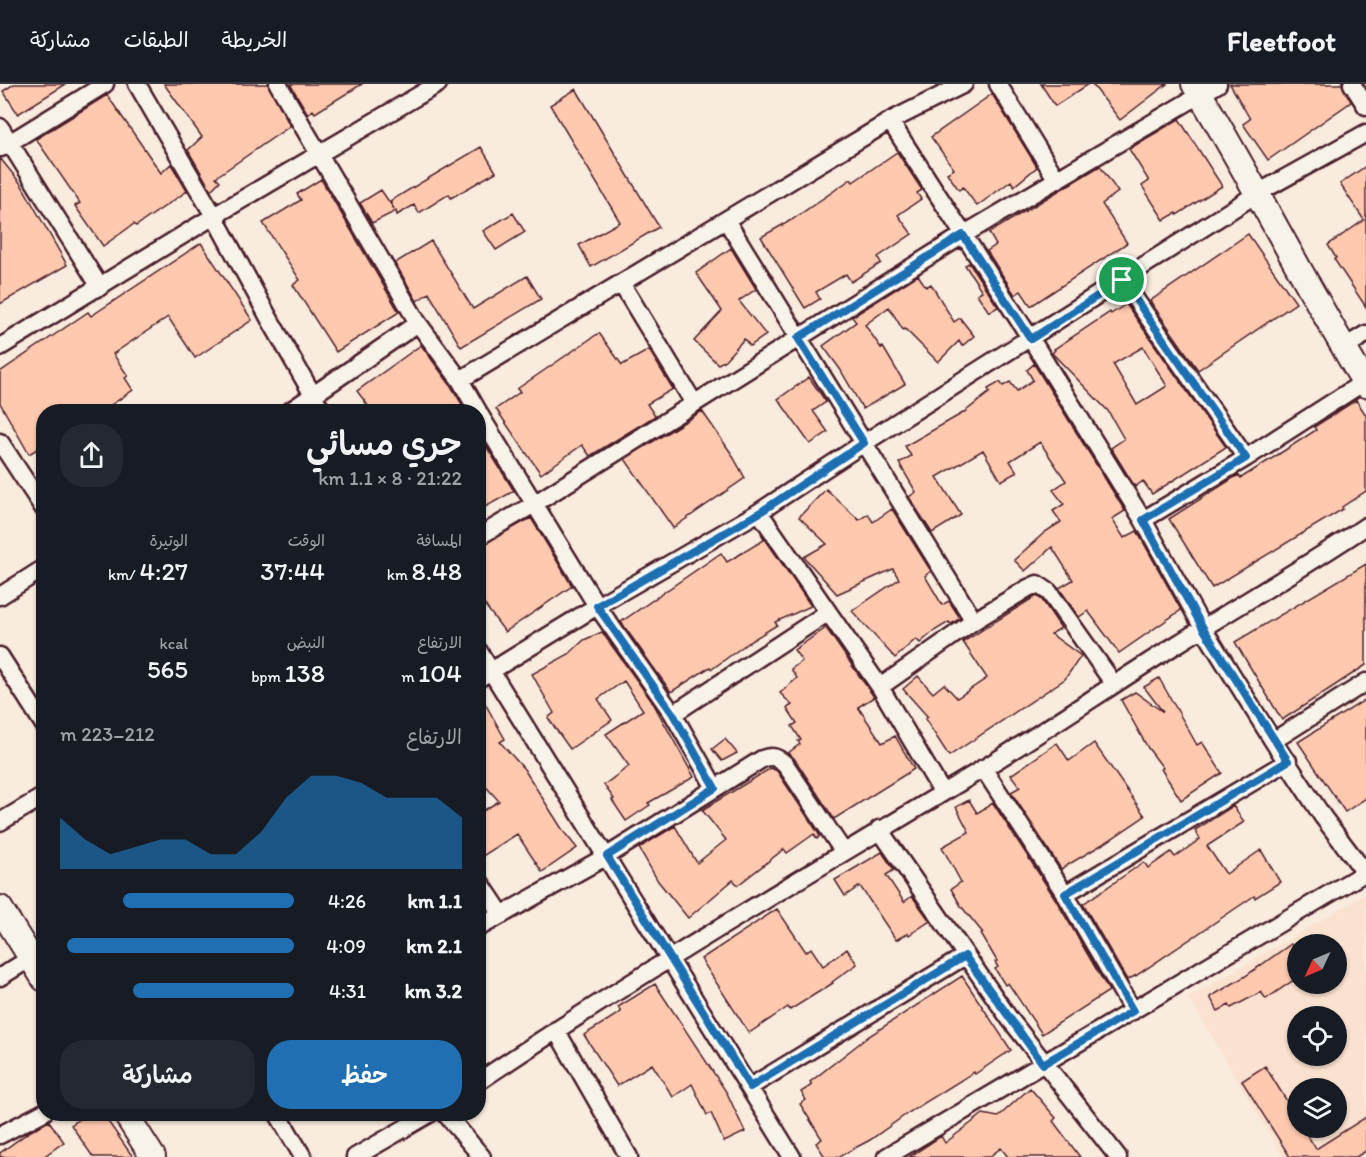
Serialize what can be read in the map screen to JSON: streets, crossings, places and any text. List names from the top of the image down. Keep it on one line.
{"north":"bottom left","page":{"header":"Fleetfoot","nav":["الخريطة","الطبقات","مشاركة"],"heading":["جري مسائي","21:22 · 8 × 1.1 km"],"stats":[["المسافة","8.48 km"],["الوقت","37:44"],["الوتيرة","4:27 /km"],["الارتفاع","104 m"],["النبض","138 bpm"],["kcal","565"]],"chart":["الارتفاع","212–223 m"],"list":[{"name":"1.1 km","note":"4:26"},{"name":"2.1 km","note":"4:09"},{"name":"3.2 km","note":"4:31"}],"buttons":["حفظ","مشاركة"]}}
